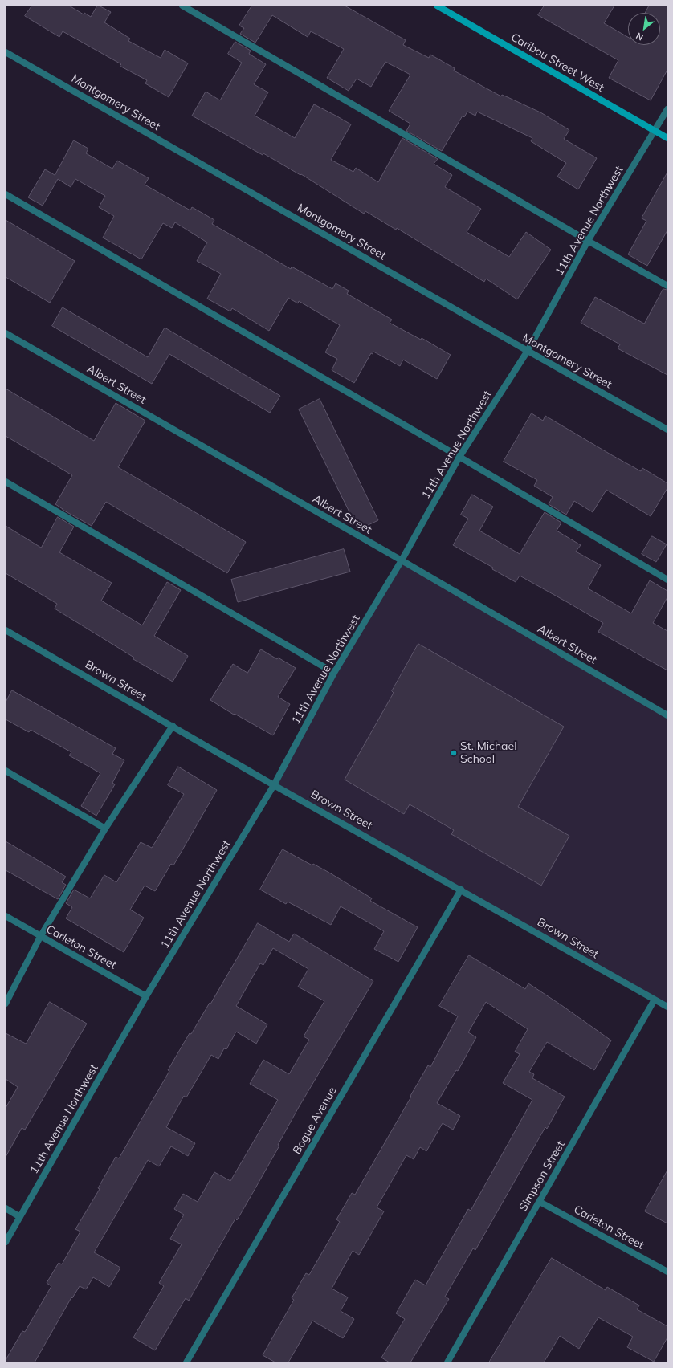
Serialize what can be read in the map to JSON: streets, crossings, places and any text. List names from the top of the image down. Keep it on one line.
{"streets":{"street":["Caribou Street West","Montgomery Street","11th Avenue Northwest","Albert Street","Brown Street","Carleton Street","Bogue Avenue","Simpson Street"]},"crossings":[["Caribou Street West","11th Avenue Northwest"],["Montgomery Street","11th Avenue Northwest"],["11th Avenue Northwest","Albert Street"],["11th Avenue Northwest","Brown Street"],["11th Avenue Northwest","Carleton Street"],["Brown Street","Bogue Avenue"],["Brown Street","Simpson Street"],["Carleton Street","Simpson Street"]],"places":["St. Michael School"],"north":"bottom left"}
